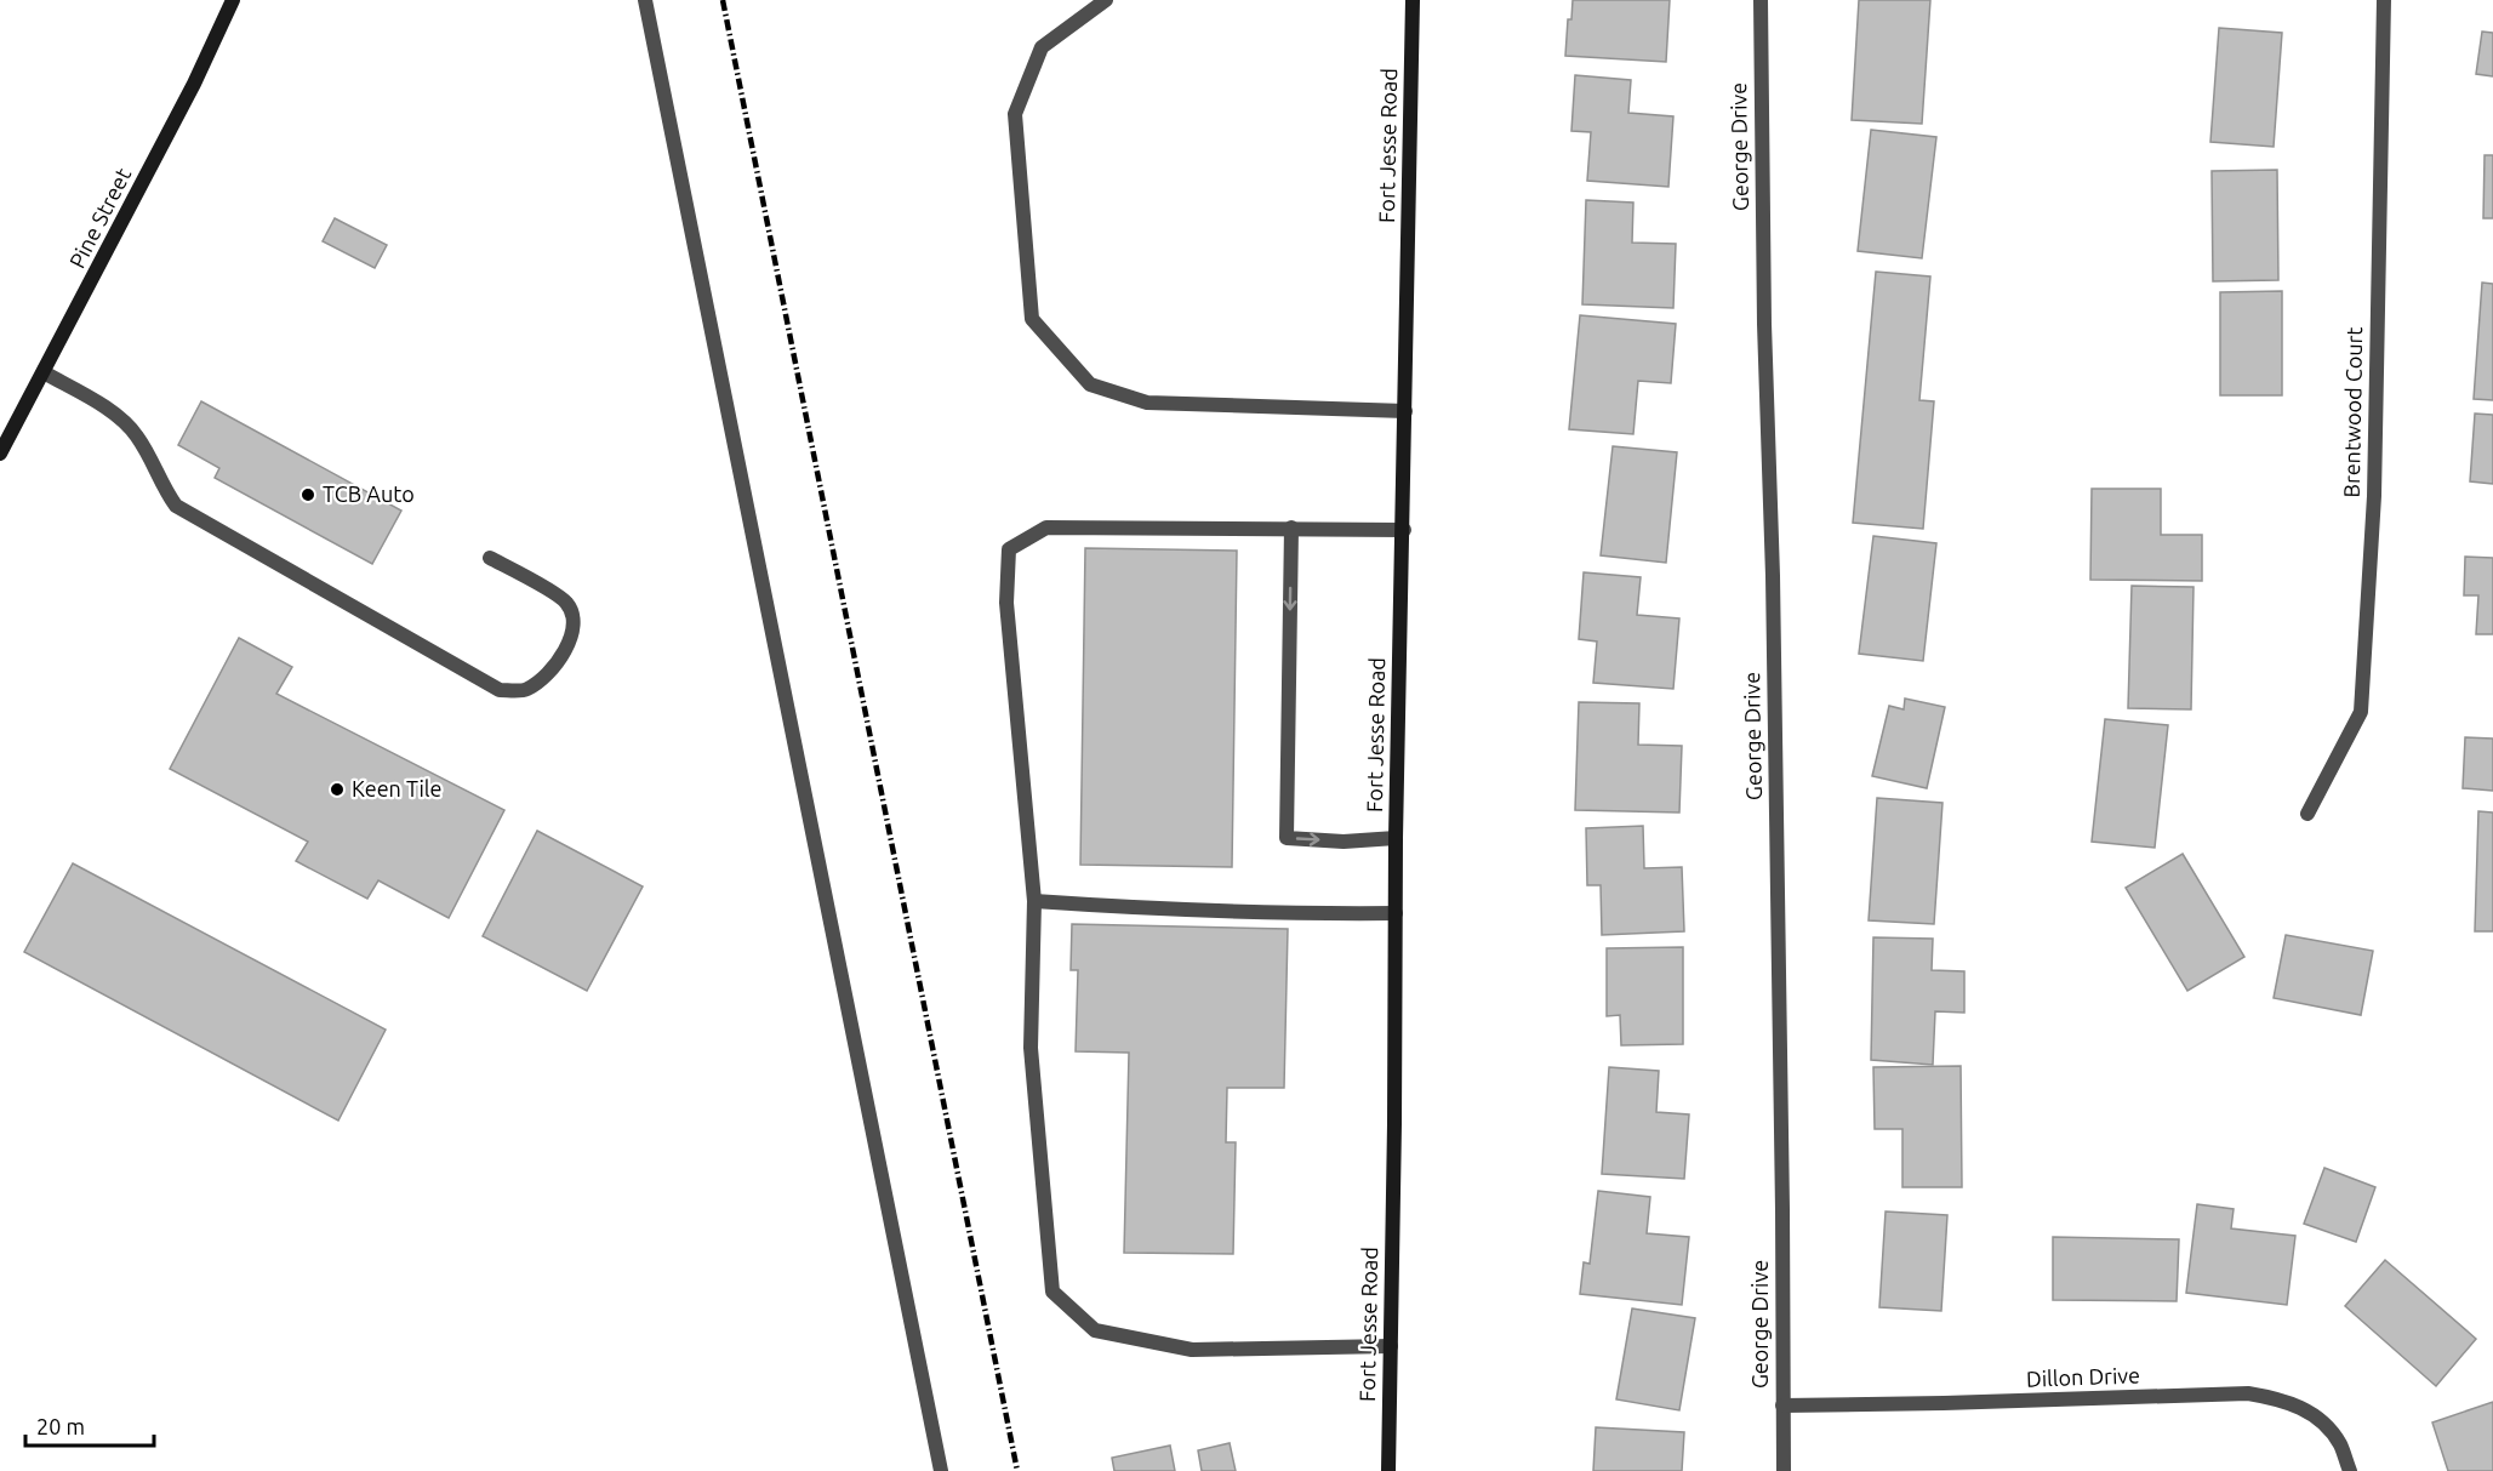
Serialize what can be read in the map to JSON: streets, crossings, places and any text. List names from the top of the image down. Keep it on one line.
{"streets":{"street":["Fort Jesse Road","George Drive","Pine Street","Brentwood Court","Dillon Drive"]},"crossings":[["George Drive","Dillon Drive"]],"places":["TCB Auto","Keen Tile"],"scale_bar":"20 m"}
